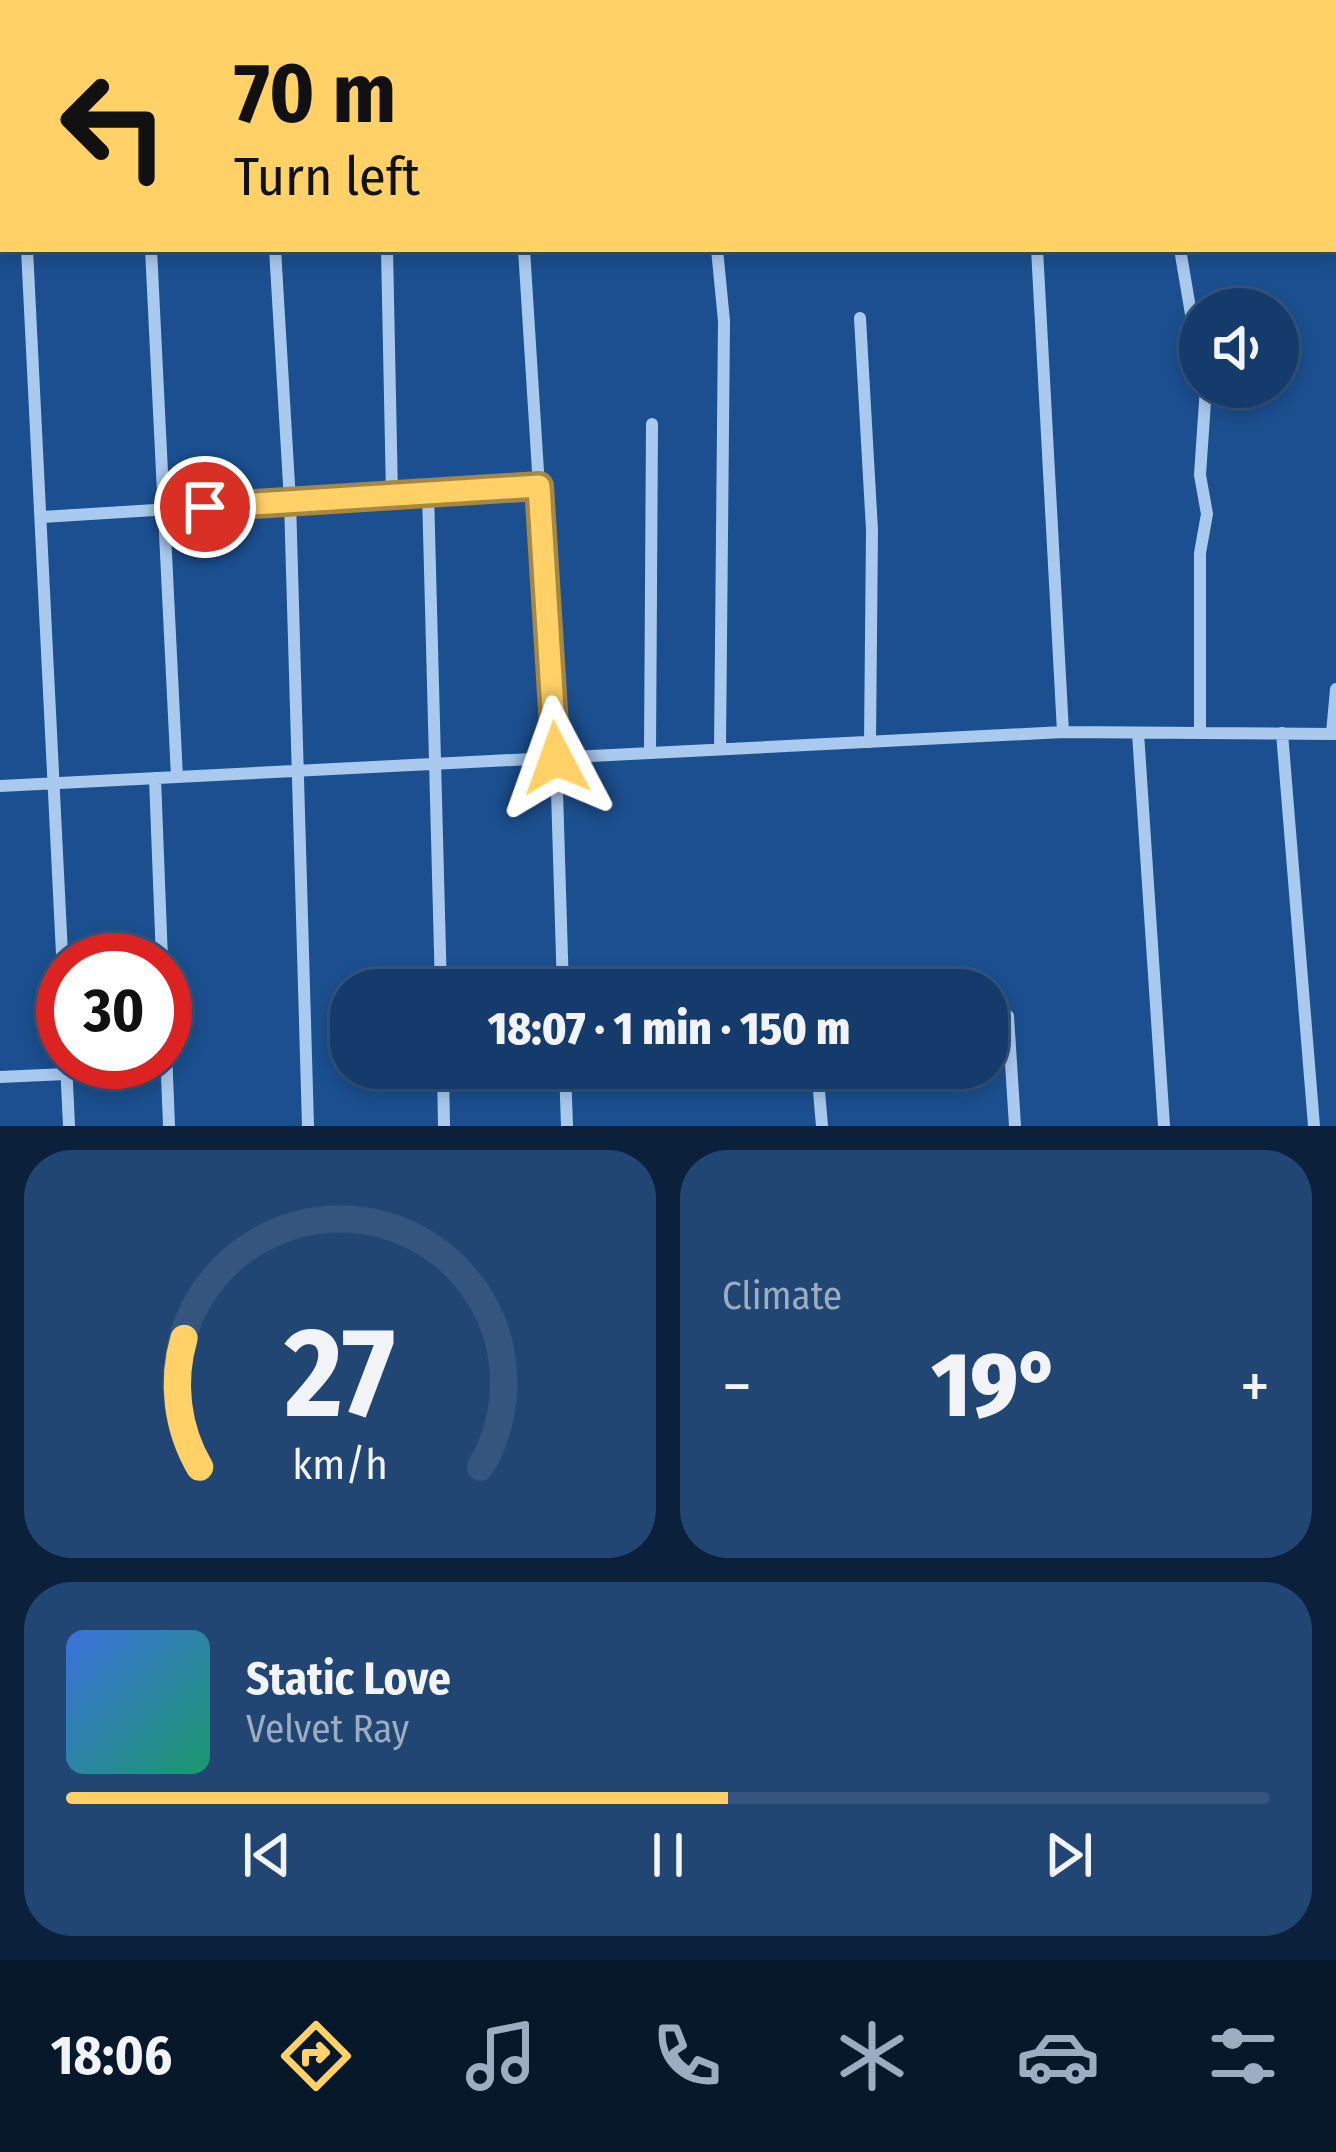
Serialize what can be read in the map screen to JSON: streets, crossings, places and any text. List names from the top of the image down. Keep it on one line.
{"page":{"turn":["70 m","Turn left"],"limit":"30","trip":"18:07 · 1 min · 150 m","tile":"Climate","heat":["−","19°","+"],"song":["Static Love","Velvet Ray"],"tabs":"18:06","gauge":["27","km/h"]}}
